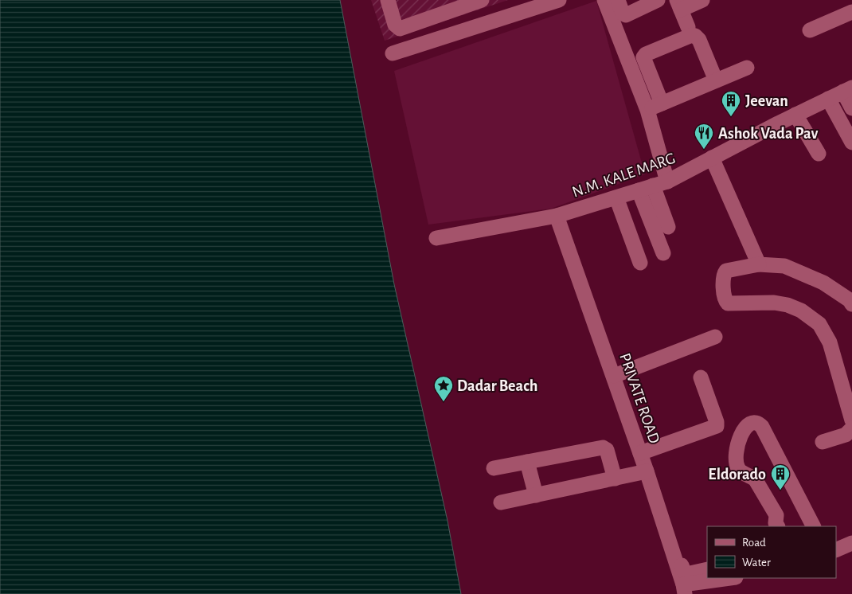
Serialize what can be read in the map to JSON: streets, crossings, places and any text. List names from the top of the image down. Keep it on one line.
{"streets":{"street":["N.M. KALE MARG","PRIVATE ROAD"]},"crossings":[["N.M. KALE MARG","PRIVATE ROAD"]],"places":{"building":["Jeevan","Eldorado"],"restaurant":["Ashok Vada Pav"],"place":["Dadar Beach"]},"legend":["Road","Water"]}
